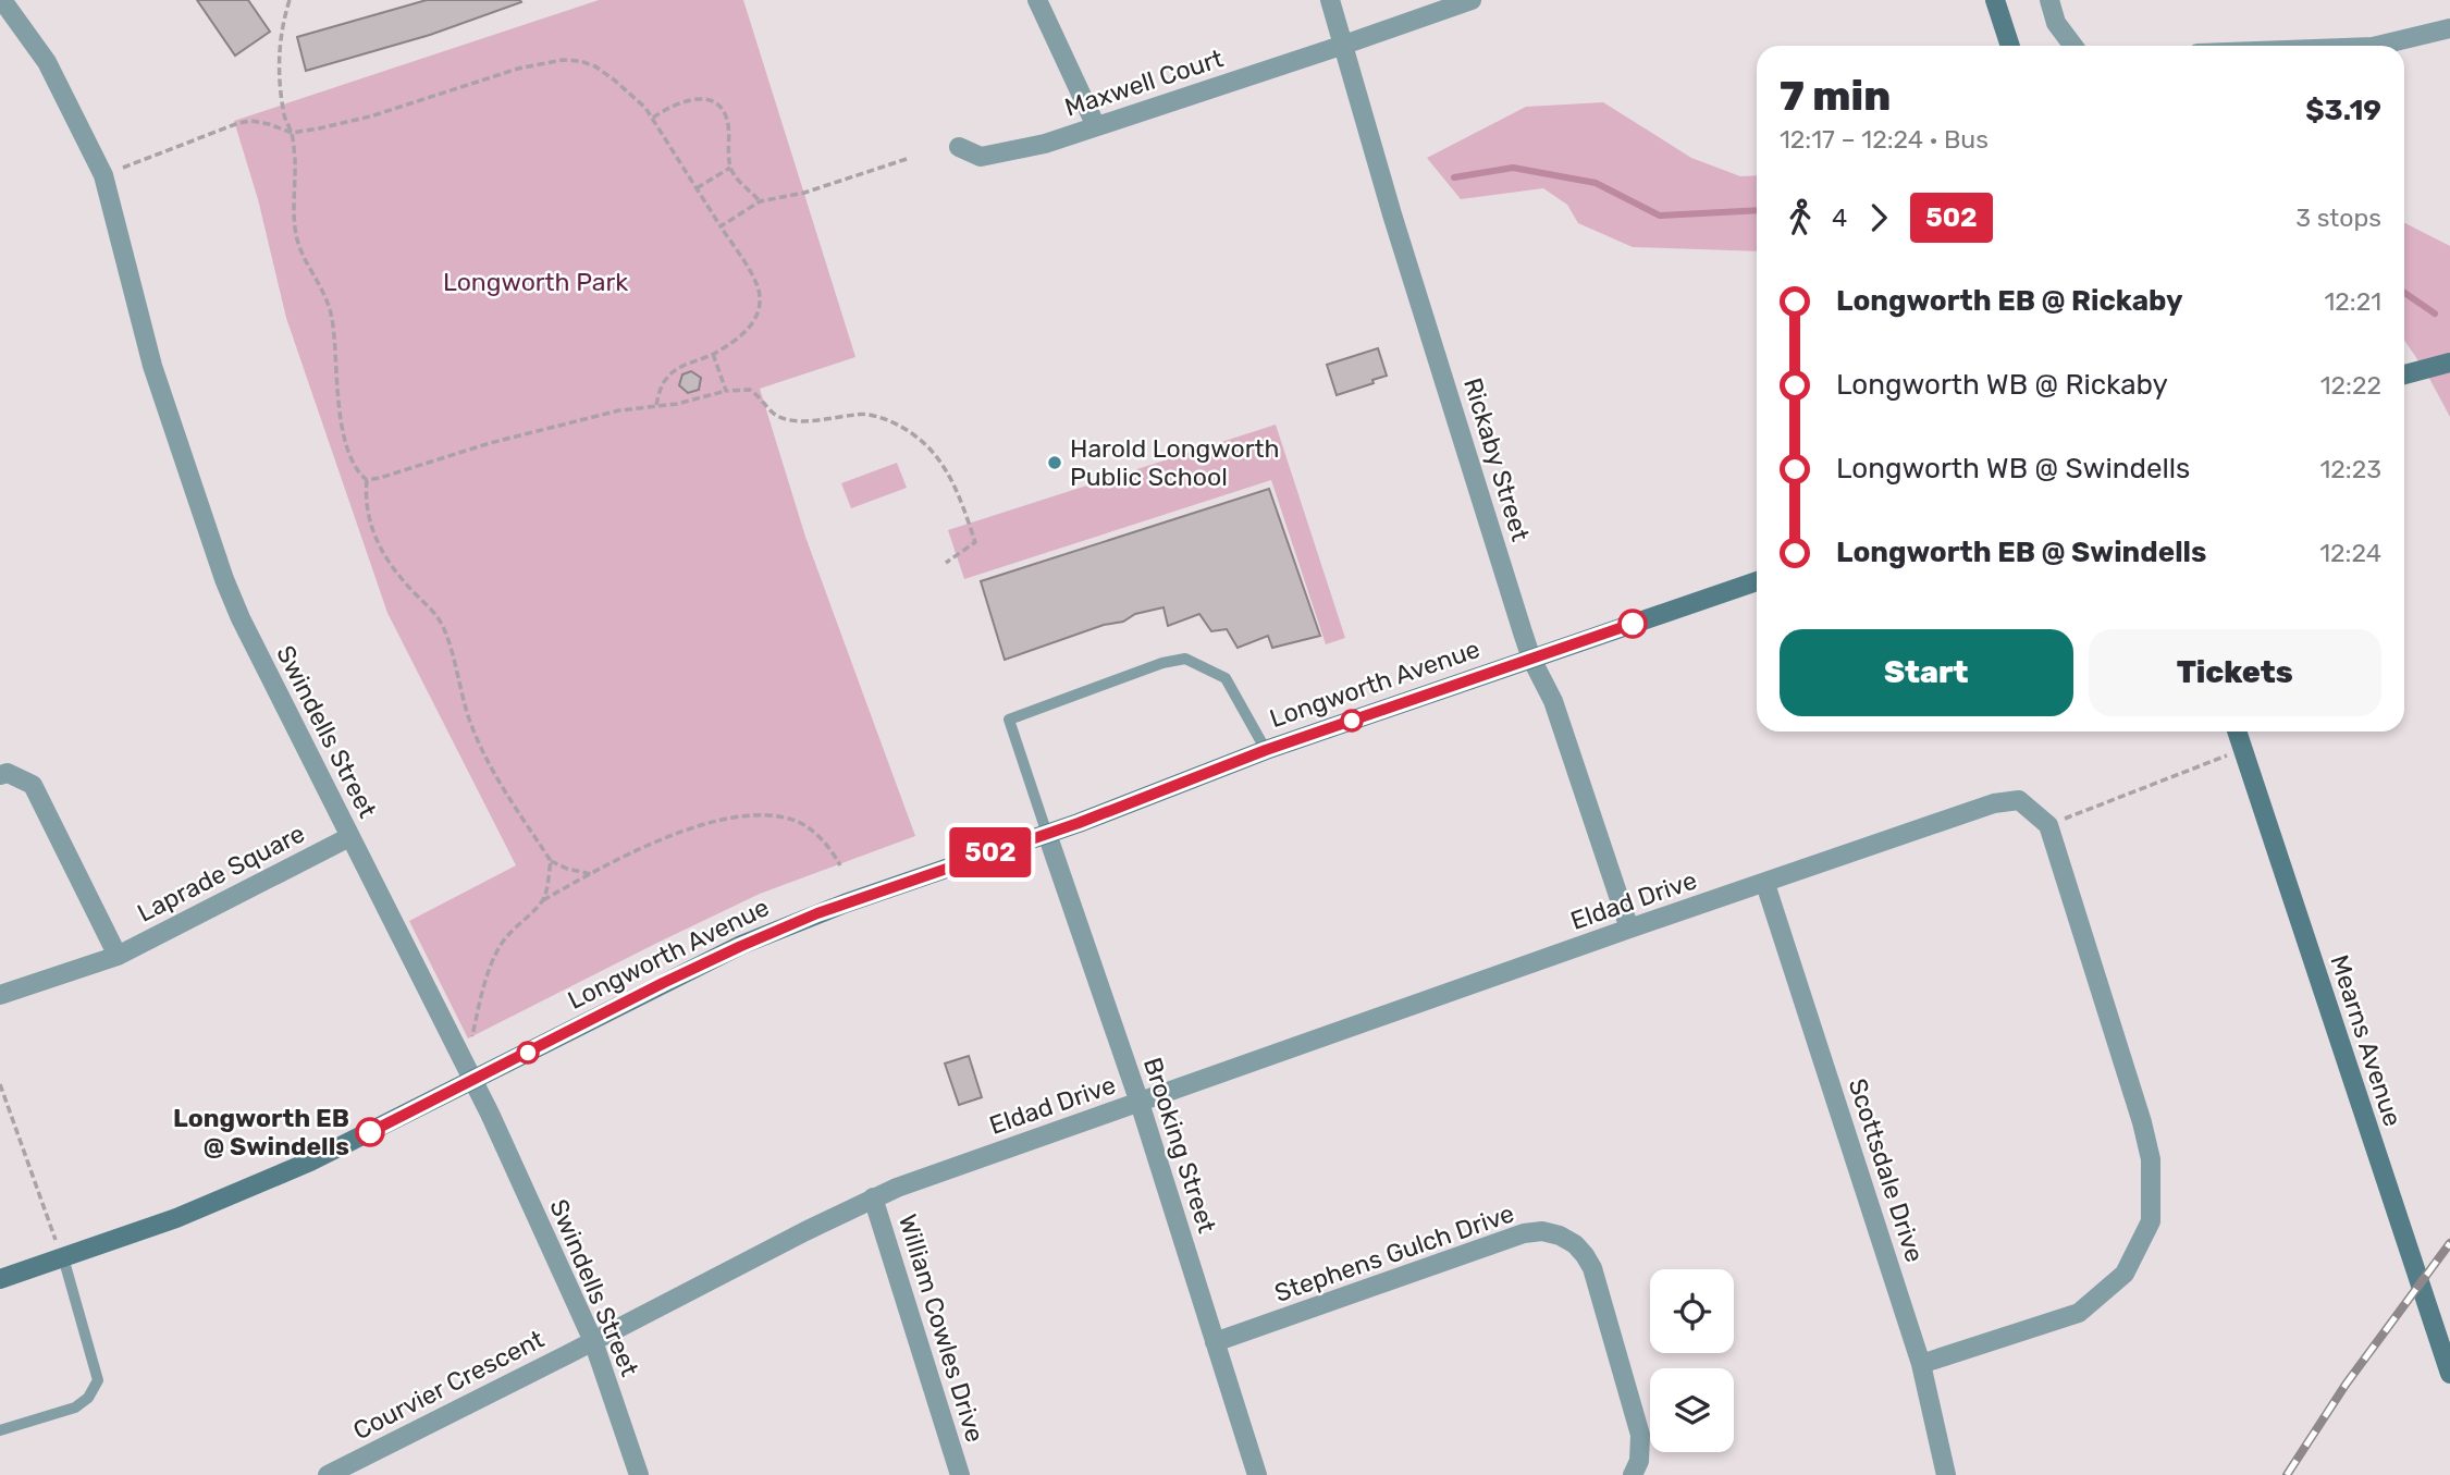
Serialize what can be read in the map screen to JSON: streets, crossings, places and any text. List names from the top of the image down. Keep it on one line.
{"streets":{"street":["Maxwell Court","Rickaby Street","Longworth Avenue","Swindells Street","Laprade Square","Eldad Drive","Mearns Avenue","Brooking Street","Scottsdale Drive","Stephens Gulch Drive","William Cowles Drive","Courvier Crescent"]},"crossings":[["Maxwell Court","Rickaby Street"],["Rickaby Street","Longworth Avenue"],["Rickaby Street","Eldad Drive"],["Longworth Avenue","Swindells Street"],["Longworth Avenue","Brooking Street"],["Swindells Street","Laprade Square"],["Swindells Street","Eldad Drive"],["Swindells Street","Courvier Crescent"],["Eldad Drive","Brooking Street"],["Eldad Drive","Scottsdale Drive"],["Eldad Drive","William Cowles Drive"],["Eldad Drive","Courvier Crescent"],["Brooking Street","Stephens Gulch Drive"]],"parks":["Longworth Park"],"places":["Harold Longworth Public School","Longworth EB @ Swindells"],"lines":["bus line 502"],"page":{"on_map":"502","heading":["7 min","12:17 – 12:24 · Bus","$3.19"],"legs":["4","502","3 stops"],"list":[{"name":"Longworth EB @ Rickaby","value":"12:21"},{"name":"Longworth WB @ Rickaby","value":"12:22"},{"name":"Longworth WB @ Swindells","value":"12:23"},{"name":"Longworth EB @ Swindells","value":"12:24"}],"buttons":["Start","Tickets"]}}
